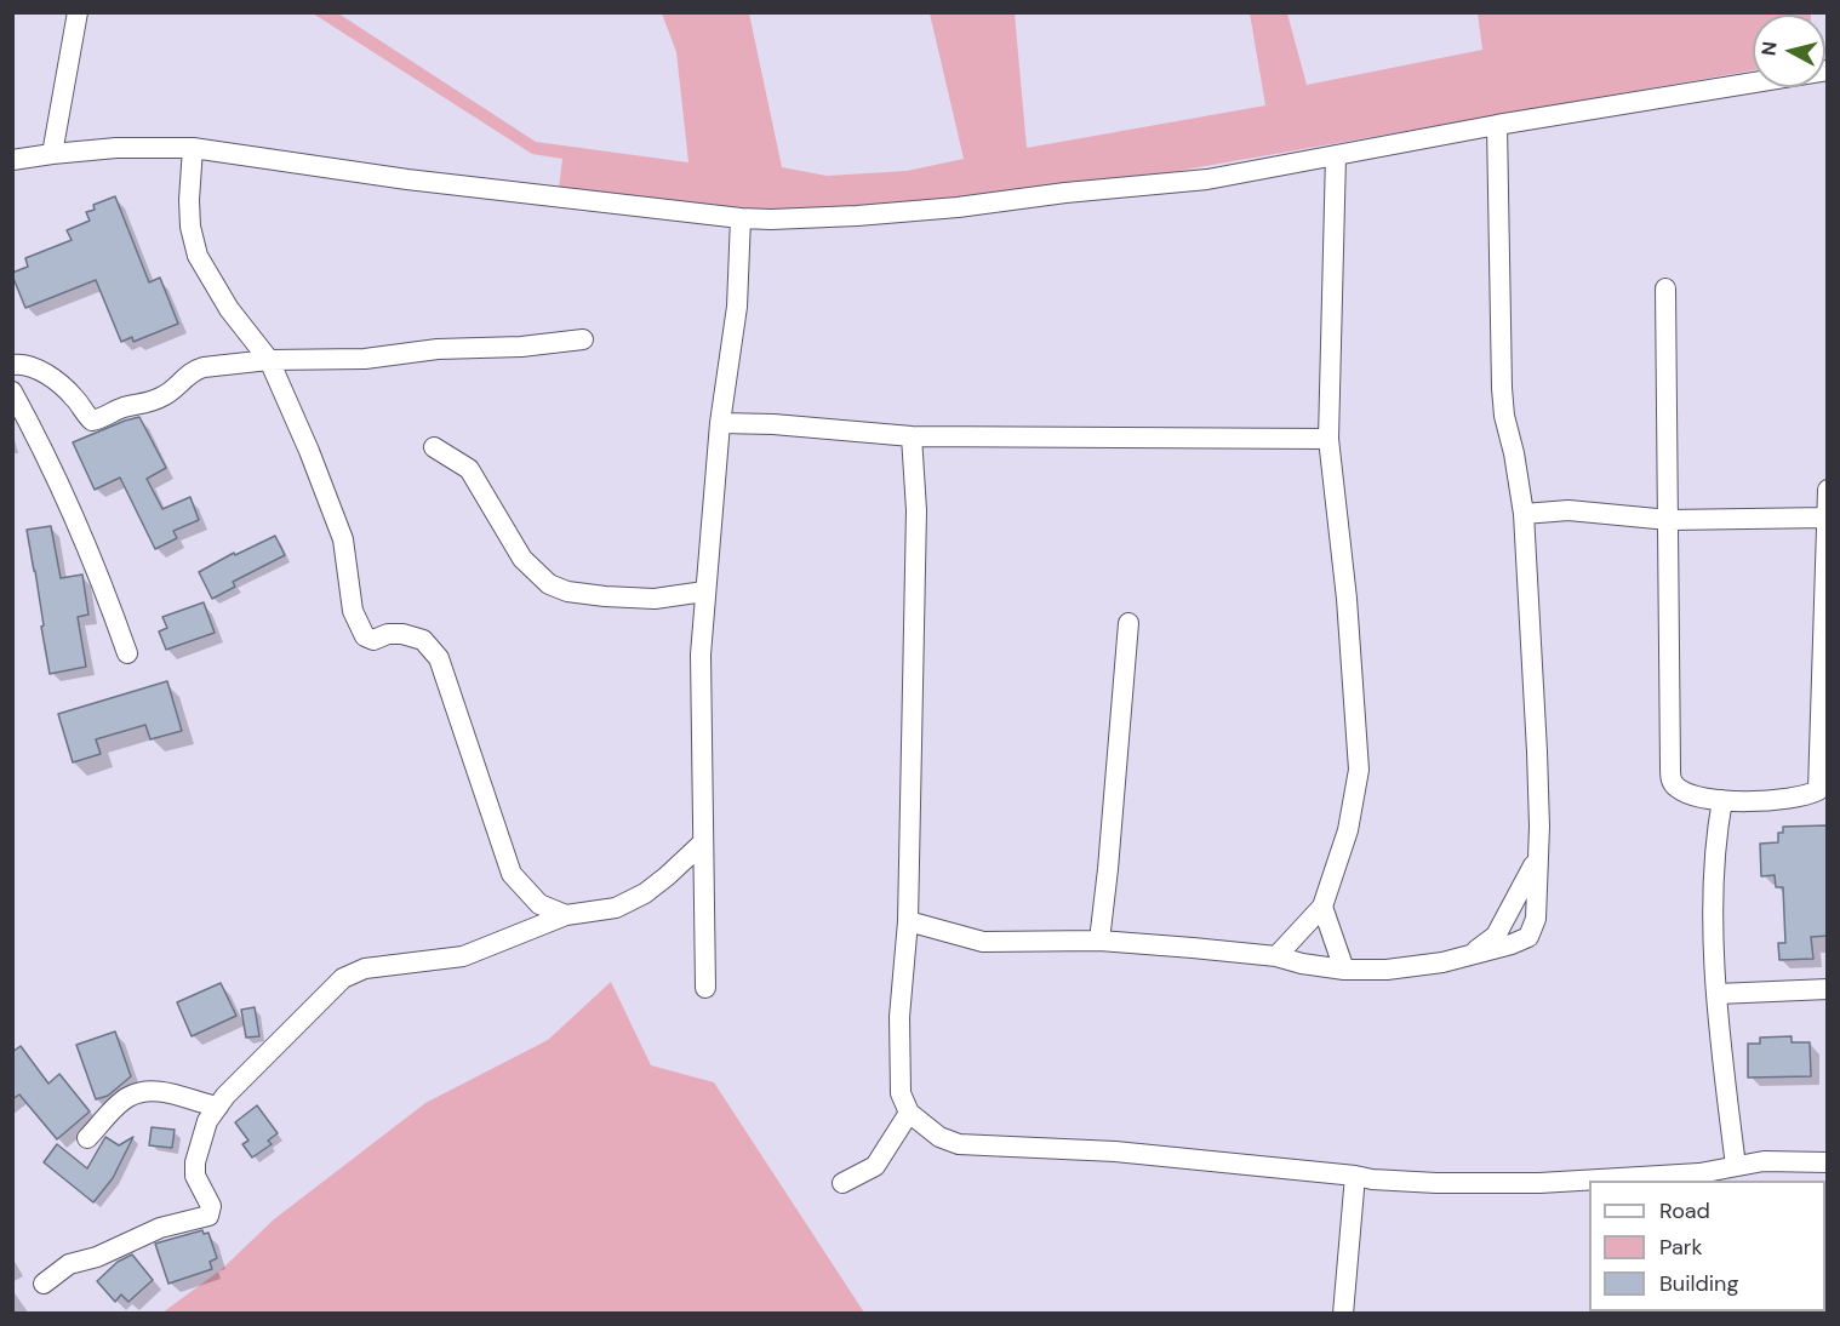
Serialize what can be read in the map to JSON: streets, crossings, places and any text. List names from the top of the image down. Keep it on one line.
{"legend":["Road","Park","Building"],"north":"left"}
